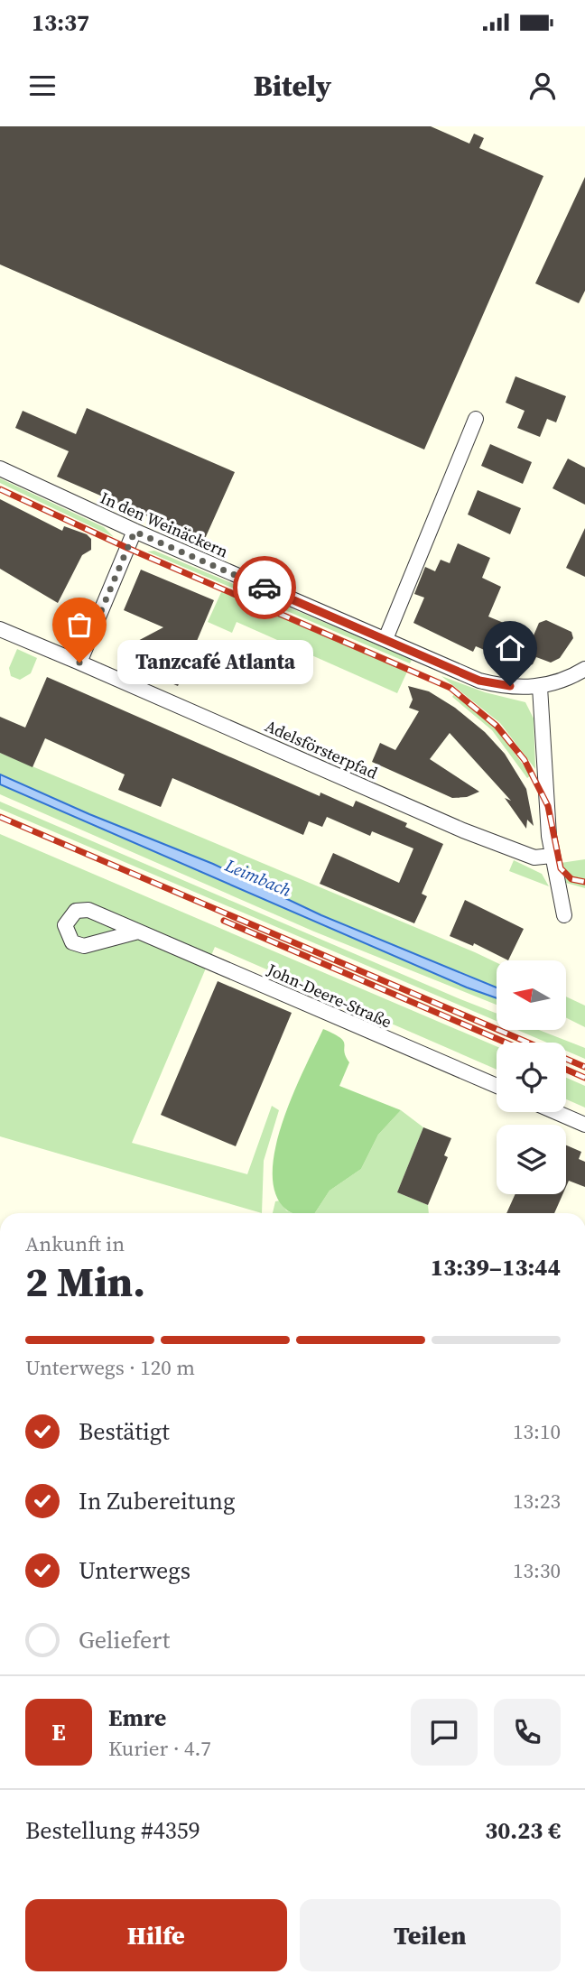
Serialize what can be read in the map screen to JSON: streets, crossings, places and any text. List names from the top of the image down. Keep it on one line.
{"streets":{"street":["In den Weinäckern","Adelsförsterpfad","John-Deere-Straße"]},"water":["Leimbach"],"places":["Tanzcafé Atlanta"],"north":"left","page":{"status":"13:37","header":"Bitely","bubble":"Tanzcafé Atlanta","heading":["2 Min.","Ankunft in","13:39–13:44"],"panel":["Emre","Kurier · 4.7","Bestellung #4359","30.23 €"],"bar":"Unterwegs · 120 m","list":[["Bestätigt","13:10"],["In Zubereitung","13:23"],["Unterwegs","13:30"],"Geliefert"],"round":"E","buttons":["Hilfe","Teilen"]}}
